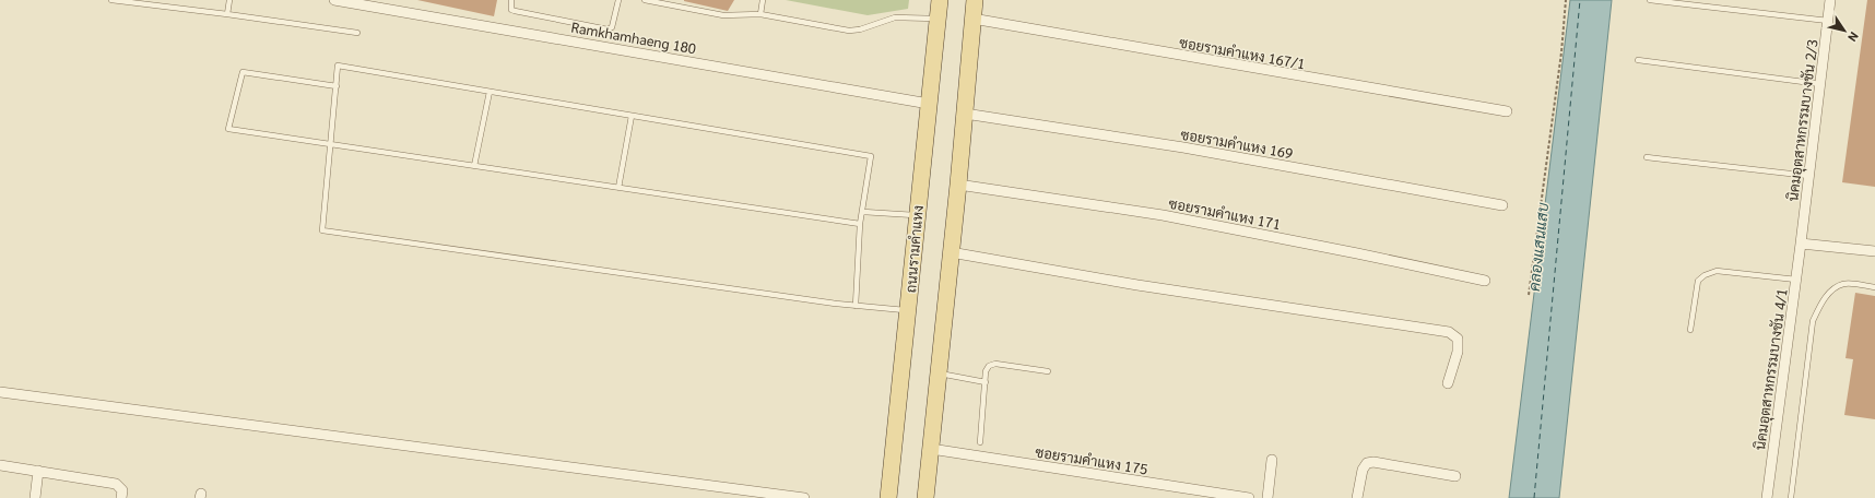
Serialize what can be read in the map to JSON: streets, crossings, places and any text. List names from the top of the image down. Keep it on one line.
{"streets":{"main road":["ถนนรามคำแหง"],"street":["Ramkhamhaeng 180","ซอยรามคำแหง 167/1","นิคมอุตสาหกรรมบางชัน 2/3","ซอยรามคำแหง 169","ซอยรามคำแหง 171","นิคมอุตสาหกรรมบางชัน 4/1","ซอยรามคำแหง 175"]},"crossings":[["Ramkhamhaeng 180","ถนนรามคำแหง"],["นิคมอุตสาหกรรมบางชัน 2/3","นิคมอุตสาหกรรมบางชัน 4/1"]],"water":["คลองแสนแสบ"],"north":"bottom right"}
